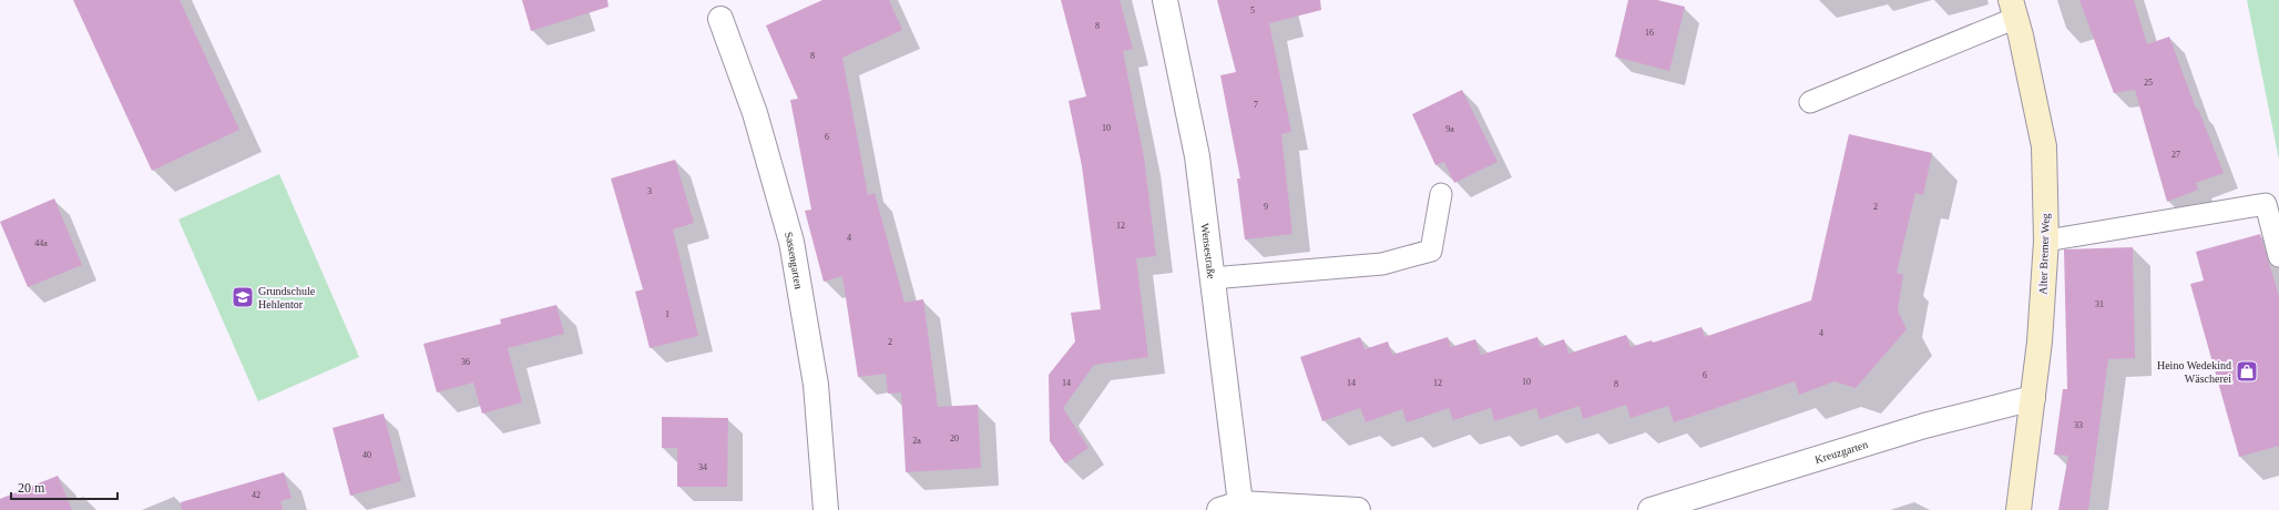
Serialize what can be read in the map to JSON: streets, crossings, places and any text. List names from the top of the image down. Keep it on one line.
{"streets":{"street":["Wensestraße","Alter Bremer Weg","Sassengarten","Kreuzgarten"]},"crossings":[["Alter Bremer Weg","Kreuzgarten"]],"places":{"school or university":["Grundschule Hehlentor"],"shop":["Heino Wedekind Wäscherei"]},"house_numbers":["5","8","16","8","25","7","10","9a","6","27","3","9","2","12","4","44a","31","1","4","2","36","6","10","14","14","12","8","33","20","2a","40","34","42"],"scale_bar":"20 m"}
